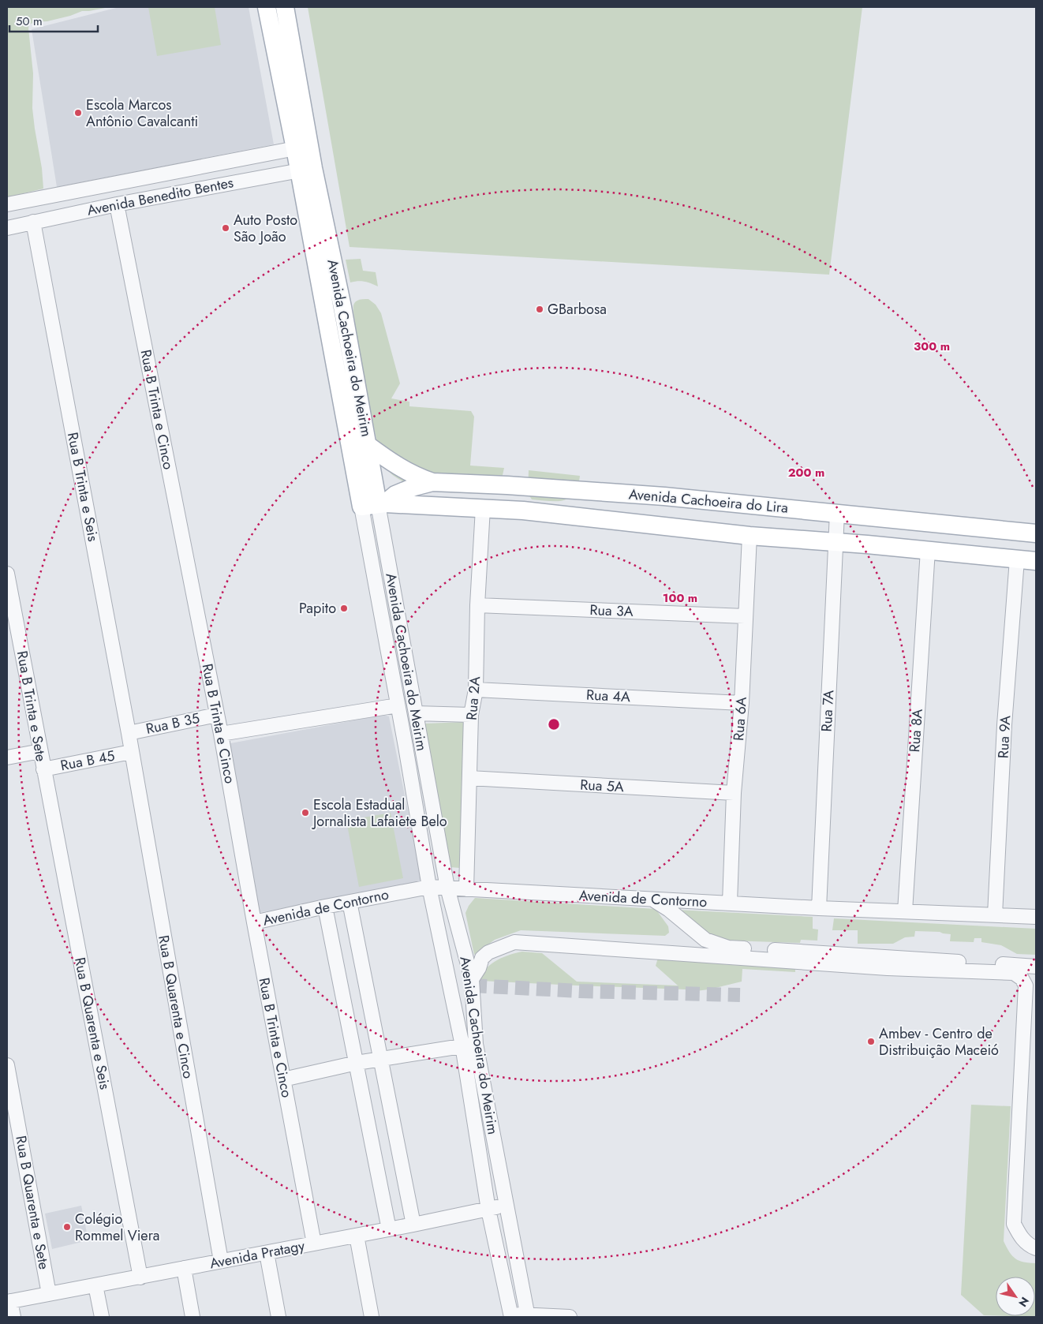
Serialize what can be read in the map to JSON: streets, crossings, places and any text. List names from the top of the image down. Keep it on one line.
{"streets":{"main road":["Avenida Cachoeira do Meirim","Avenida Cachoeira do Lira"],"street":["Avenida Benedito Bentes","Rua B Trinta e Cinco","Rua B Trinta e Seis","Rua 3A","Rua 4A","Rua 2A","Rua B Trinta e Sete","Rua 7A","Rua 6A","Rua B 35","Rua 8A","Rua 9A","Rua B 45","Rua 5A","Avenida de Contorno","Rua B Quarenta e Cinco","Rua B Quarenta e Seis","Rua B Quarenta e Sete","Avenida Pratagy"]},"crossings":[["Avenida Benedito Bentes","Avenida Cachoeira do Meirim"],["Avenida Benedito Bentes","Rua B Trinta e Cinco"],["Avenida Benedito Bentes","Rua B Trinta e Seis"],["Avenida Cachoeira do Meirim","Avenida Cachoeira do Lira"],["Avenida Cachoeira do Meirim","Avenida de Contorno"],["Avenida Cachoeira do Meirim","Avenida Pratagy"],["Rua B Trinta e Cinco","Rua B 35"],["Rua B Trinta e Cinco","Avenida de Contorno"],["Rua B Trinta e Cinco","Avenida Pratagy"],["Rua B Trinta e Seis","Rua B 35"],["Rua B Trinta e Seis","Rua B 45"],["Rua B Trinta e Seis","Rua B Quarenta e Cinco"],["Avenida Cachoeira do Lira","Rua 2A"],["Avenida Cachoeira do Lira","Rua 7A"],["Avenida Cachoeira do Lira","Rua 6A"],["Avenida Cachoeira do Lira","Rua 8A"],["Avenida Cachoeira do Lira","Rua 9A"],["Rua 3A","Rua 2A"],["Rua 3A","Rua 6A"],["Rua 4A","Rua 2A"],["Rua 4A","Rua 6A"],["Rua 2A","Rua 5A"],["Rua 2A","Avenida de Contorno"],["Rua B Trinta e Sete","Rua B 45"],["Rua B Trinta e Sete","Rua B Quarenta e Seis"],["Rua 7A","Avenida de Contorno"],["Rua 6A","Rua 5A"],["Rua 6A","Avenida de Contorno"],["Rua 8A","Avenida de Contorno"],["Rua 9A","Avenida de Contorno"],["Rua B 45","Rua B Quarenta e Cinco"],["Rua B 45","Rua B Quarenta e Seis"],["Rua B Quarenta e Cinco","Avenida Pratagy"],["Rua B Quarenta e Seis","Avenida Pratagy"],["Rua B Quarenta e Sete","Avenida Pratagy"]],"places":["Escola Marcos Antônio Cavalcanti","Auto Posto São João","GBarbosa","Papito","Escola Estadual Jornalista Lafaiete Belo","Ambev - Centro de Distribuição Maceió","Colégio Rommel Viera"],"scale_bar":"50 m","north":"bottom right","rings":["300 m","200 m","100 m"]}
